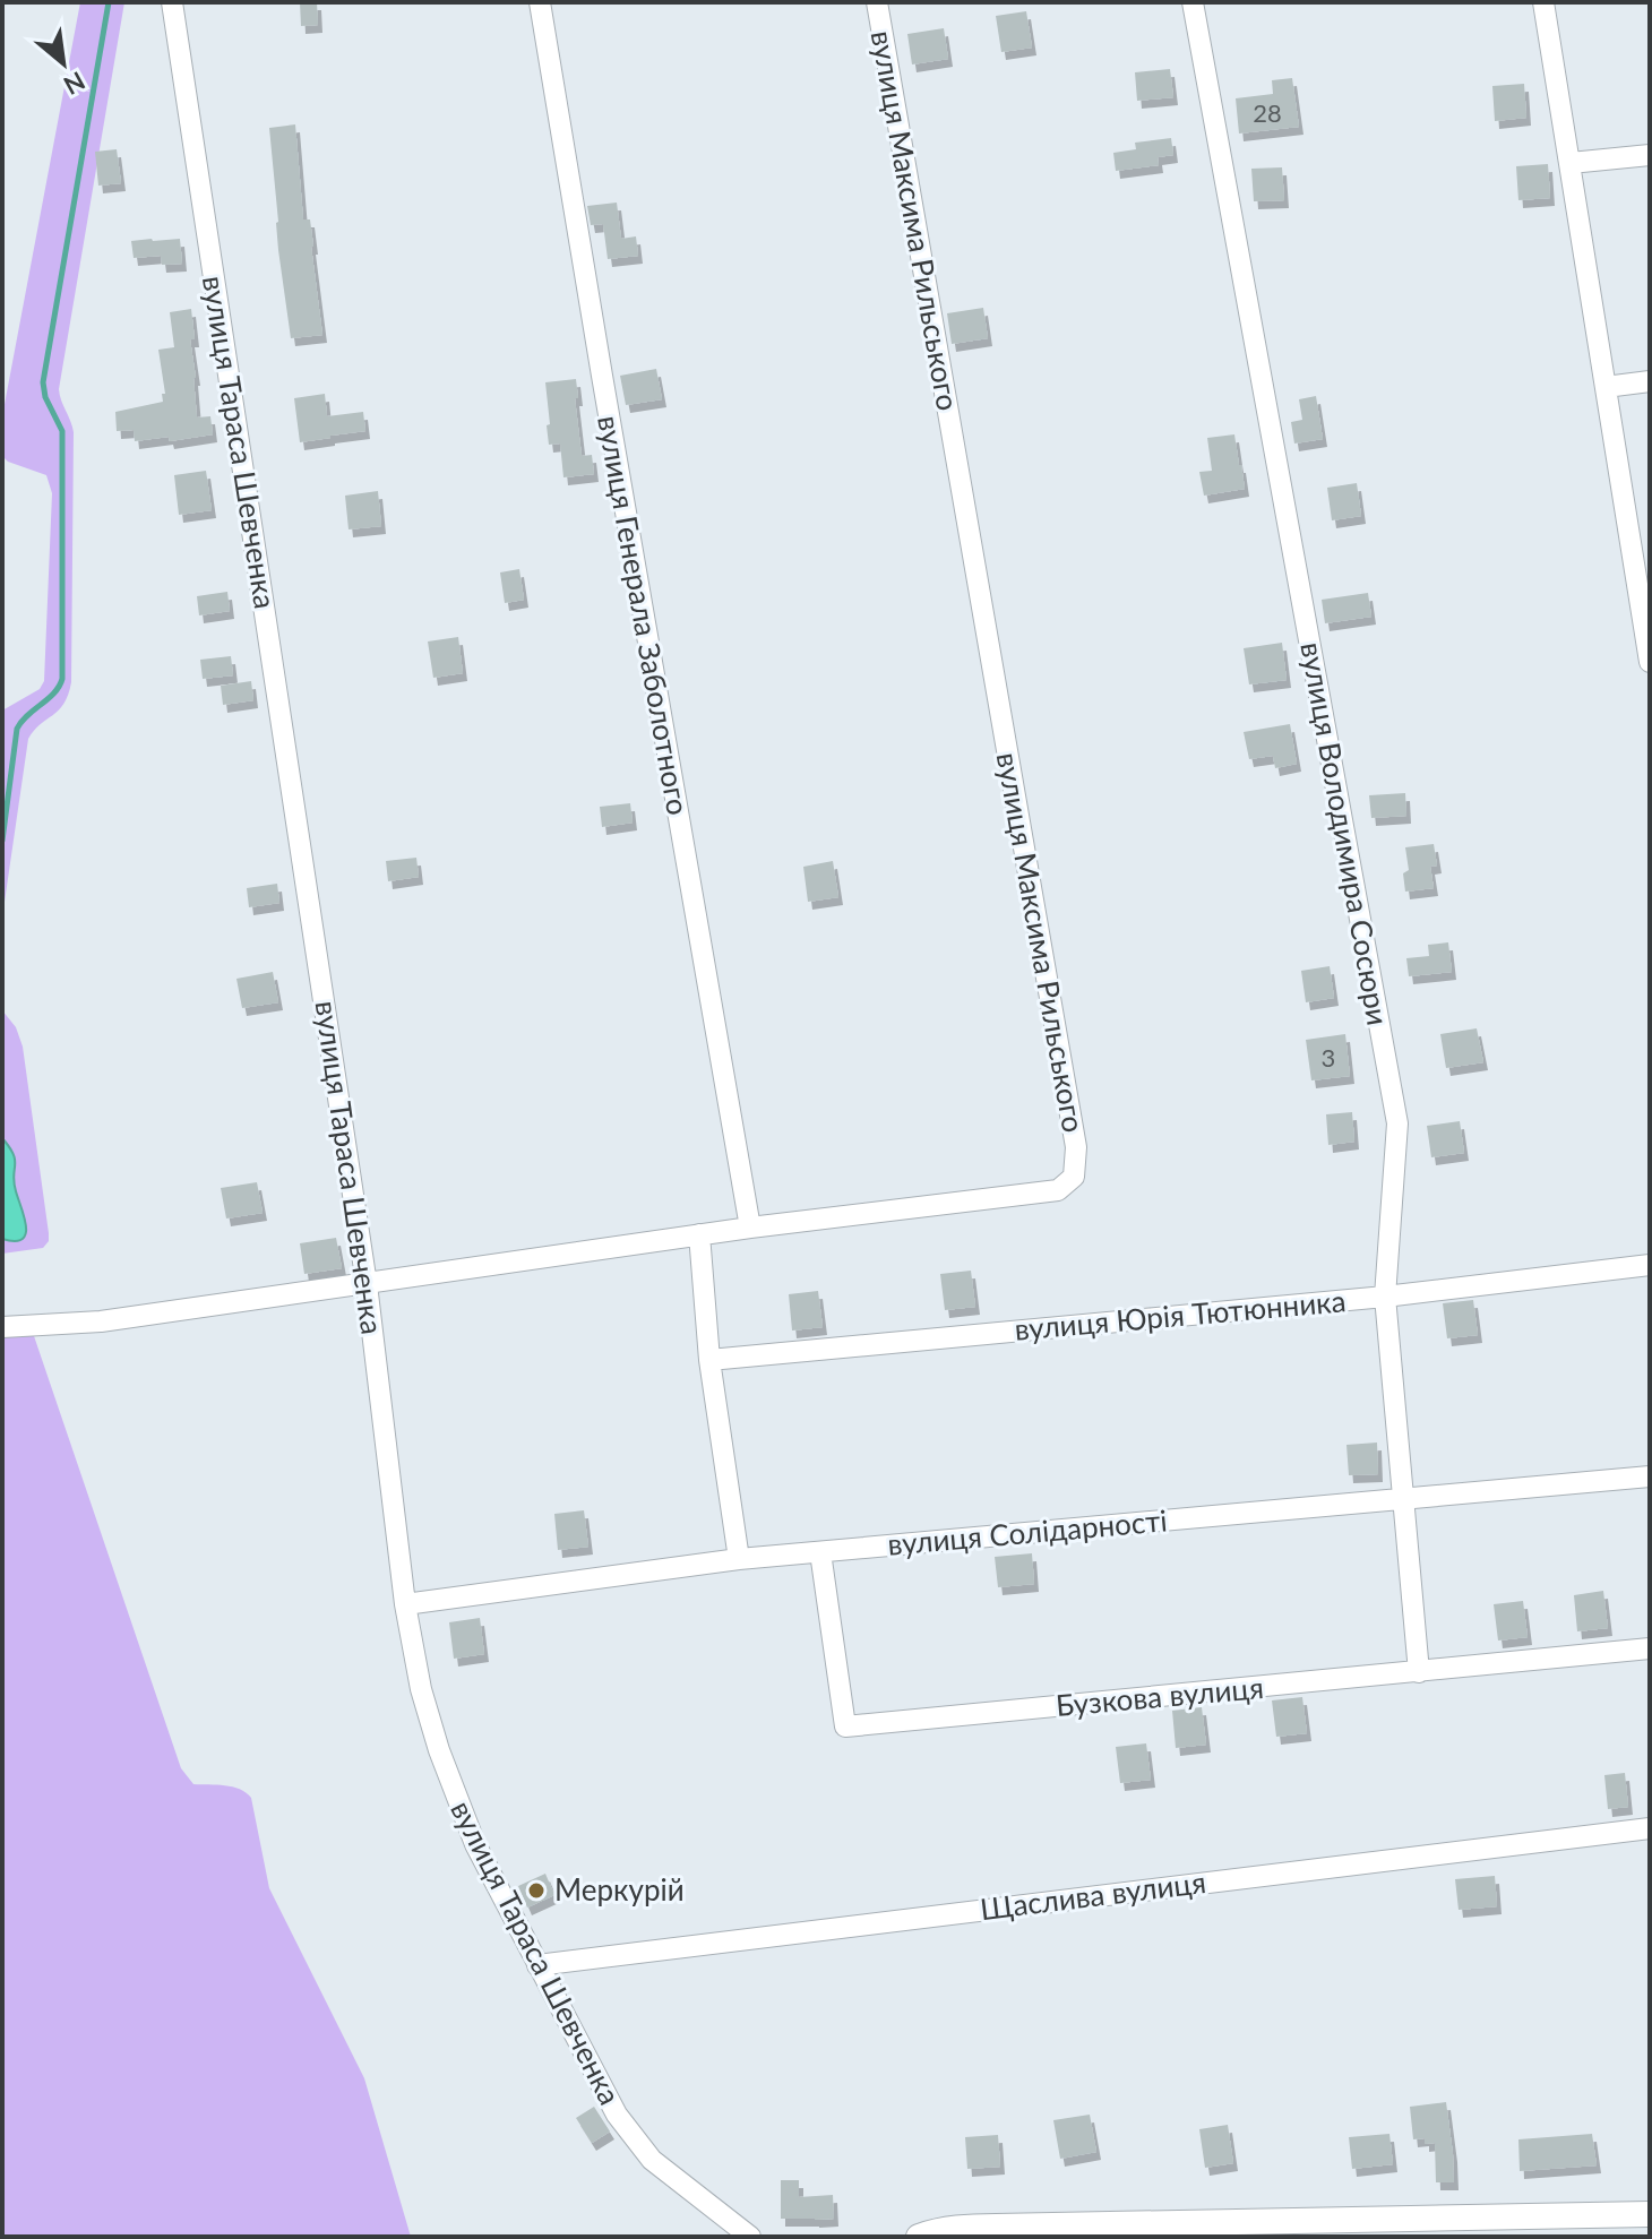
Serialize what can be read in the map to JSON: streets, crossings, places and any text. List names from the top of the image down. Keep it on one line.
{"streets":{"street":["вулиця Максима Рильського","вулиця Тараса Шевченка","вулиця Генерала Заболотного","вулиця Володимира Сосюри","вулиця Юрія Тютюнника","вулиця Солідарності","Бузкова вулиця","Щаслива вулиця"]},"crossings":[["вулиця Максима Рильського","вулиця Тараса Шевченка"],["вулиця Максима Рильського","вулиця Генерала Заболотного"],["вулиця Тараса Шевченка","вулиця Солідарності"],["вулиця Тараса Шевченка","Щаслива вулиця"],["вулиця Володимира Сосюри","вулиця Юрія Тютюнника"],["вулиця Володимира Сосюри","вулиця Солідарності"],["вулиця Володимира Сосюри","Бузкова вулиця"],["вулиця Солідарності","Бузкова вулиця"]],"places":["Меркурій"],"house_numbers":["28","3"],"north":"bottom right"}
